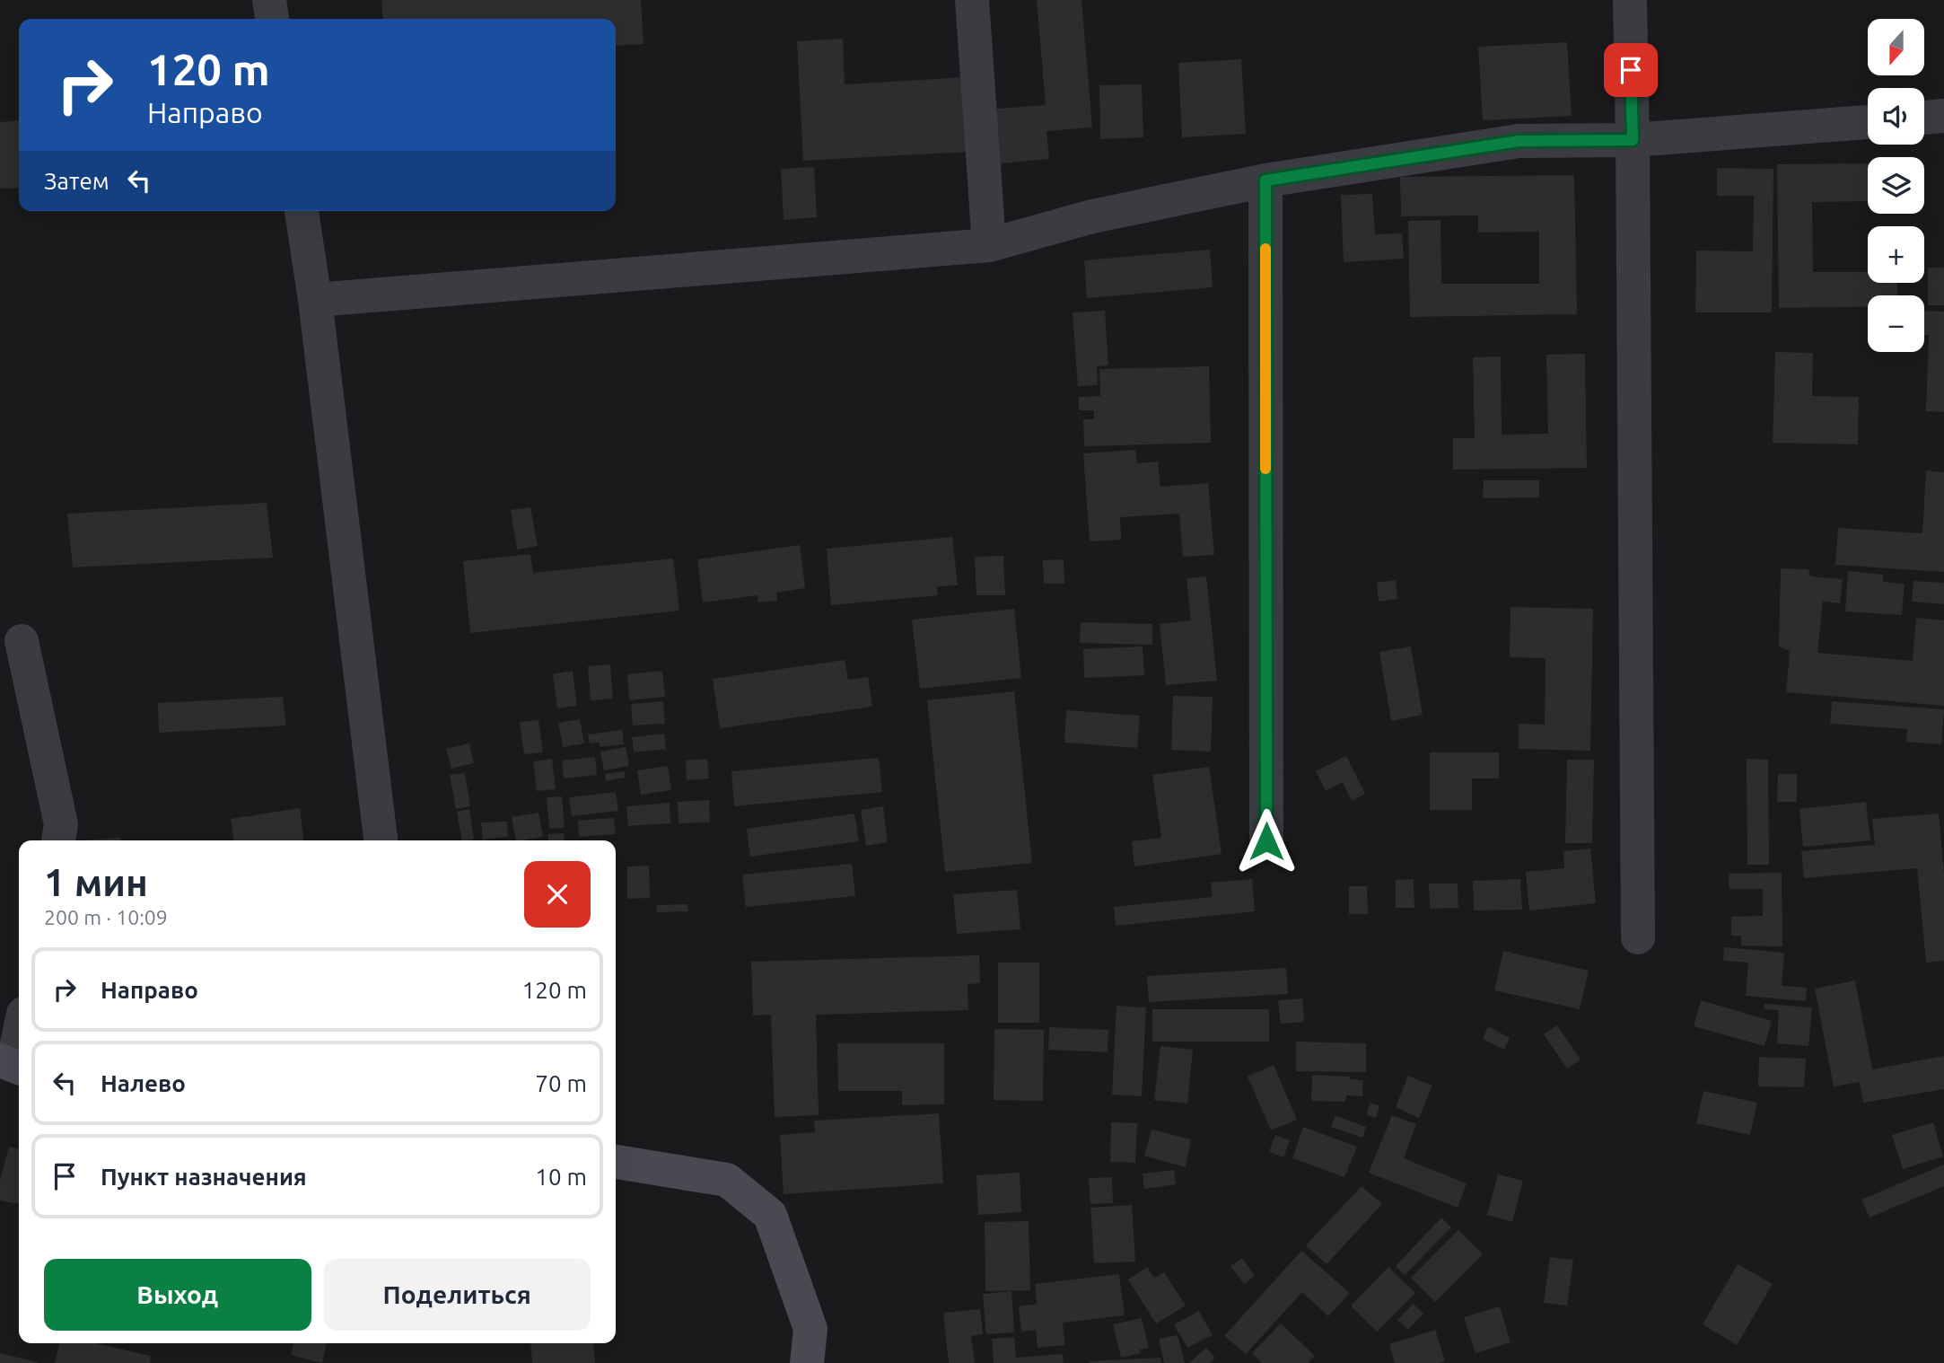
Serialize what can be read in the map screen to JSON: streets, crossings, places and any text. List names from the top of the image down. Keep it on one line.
{"north":"bottom","page":{"map_buttons":["+","−"],"turn":["120 m","Направо"],"then":"Затем","heading":["1 мин","200 m · 10:09"],"list":[{"name":"Направо","value":"120 m"},{"name":"Налево","value":"70 m"},{"name":"Пункт назначения","value":"10 m"}],"buttons":["Выход","Поделиться"]}}
